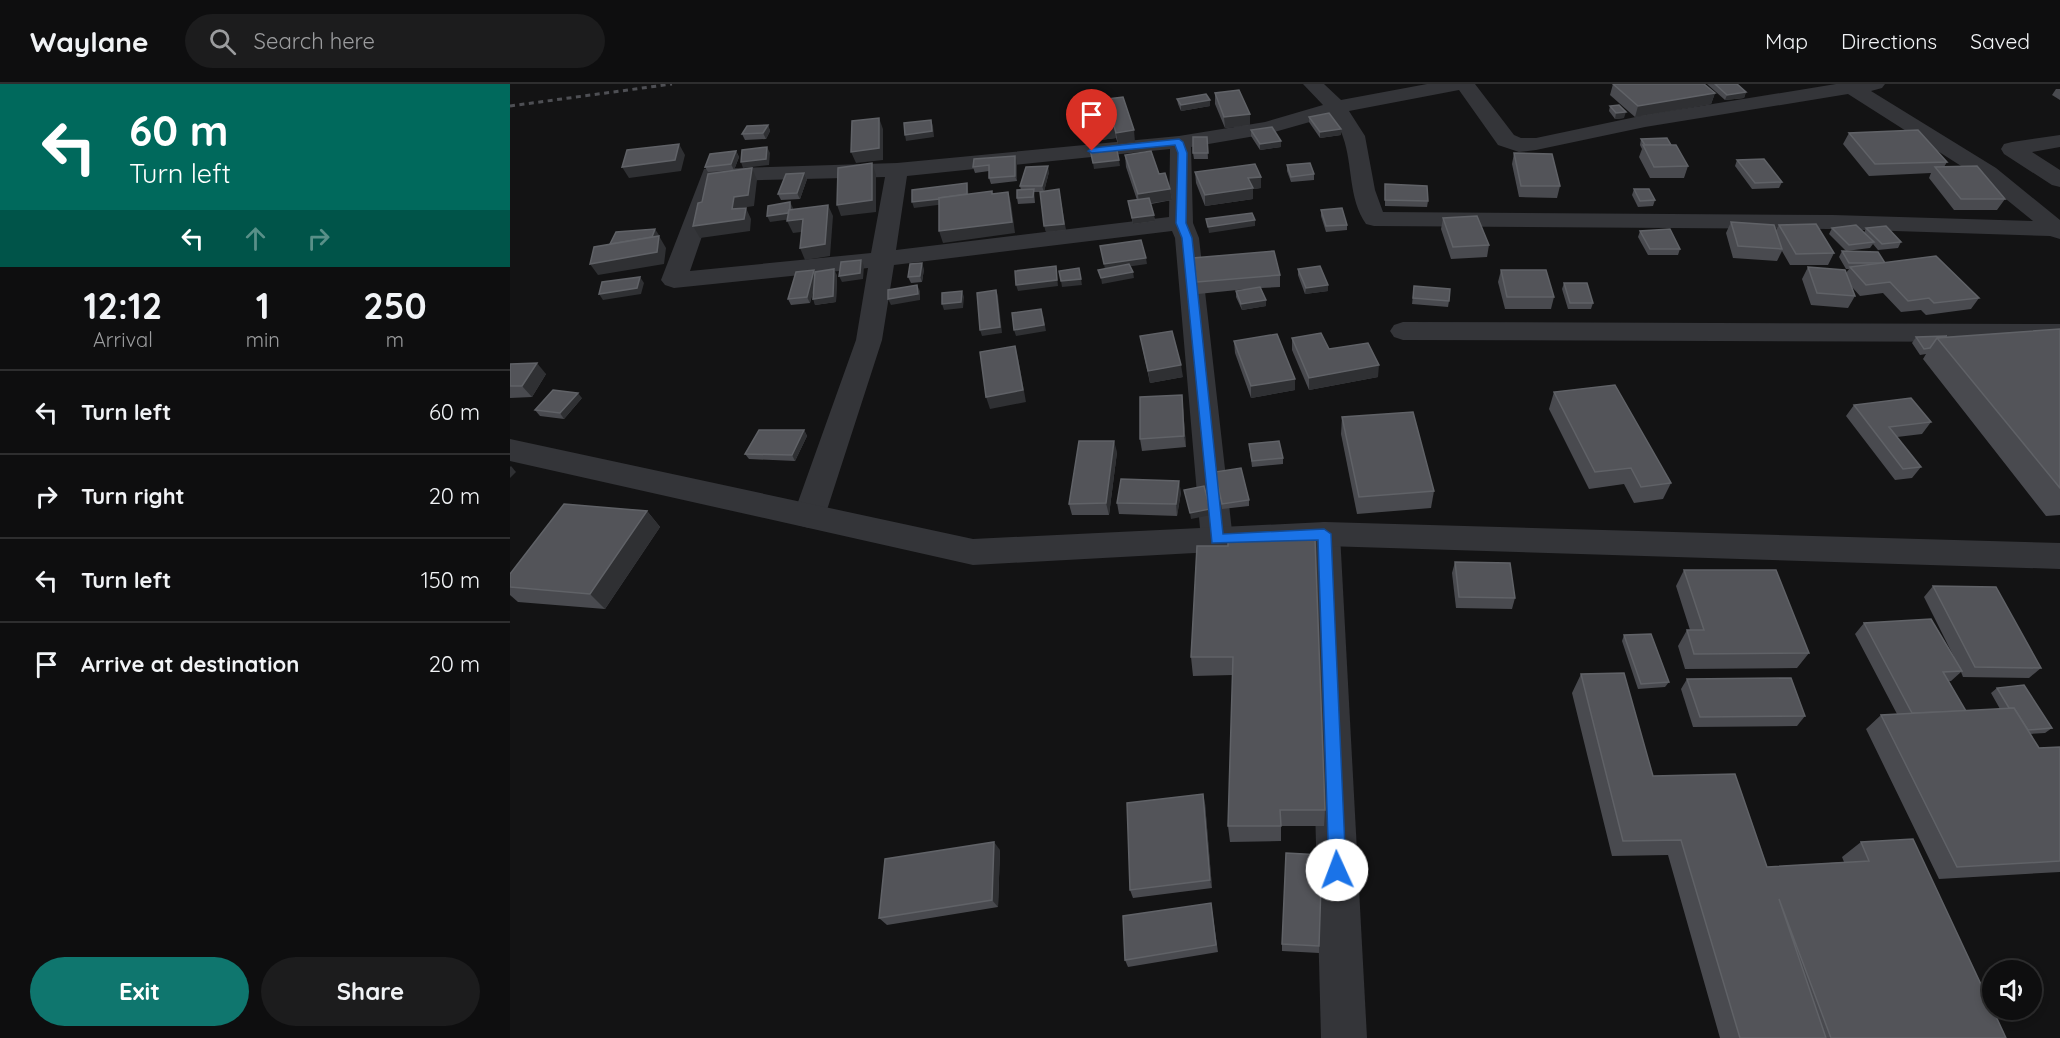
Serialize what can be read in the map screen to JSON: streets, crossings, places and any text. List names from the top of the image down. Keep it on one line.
{"page":{"header":"Waylane","search":"Search here","nav":["Map","Directions","Saved"],"turn":["60 m","Turn left"],"eta":["12:12","Arrival","1","min","250","m"],"list":[{"name":"Turn left","value":"60 m"},{"name":"Turn right","value":"20 m"},{"name":"Turn left","value":"150 m"},{"name":"Arrive at destination","value":"20 m"}],"buttons":["Exit","Share"]}}
